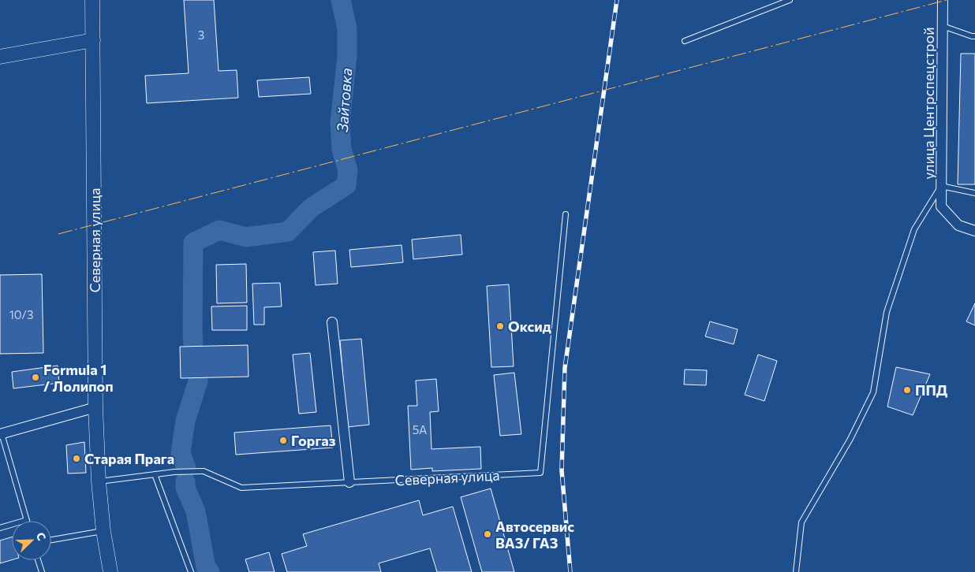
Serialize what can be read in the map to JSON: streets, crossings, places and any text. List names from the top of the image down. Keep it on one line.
{"streets":{"main road":["Северная улица"],"street":["улица Центрспецстрой"]},"water":["Зайтовка"],"places":["Оксид","Formula 1 / Лолипоп","ППД","Горгаз","Старая Прага","Автосервис ВАЗ/ ГАЗ"],"house_numbers":["3","10/3","5А"],"north":"top right"}
